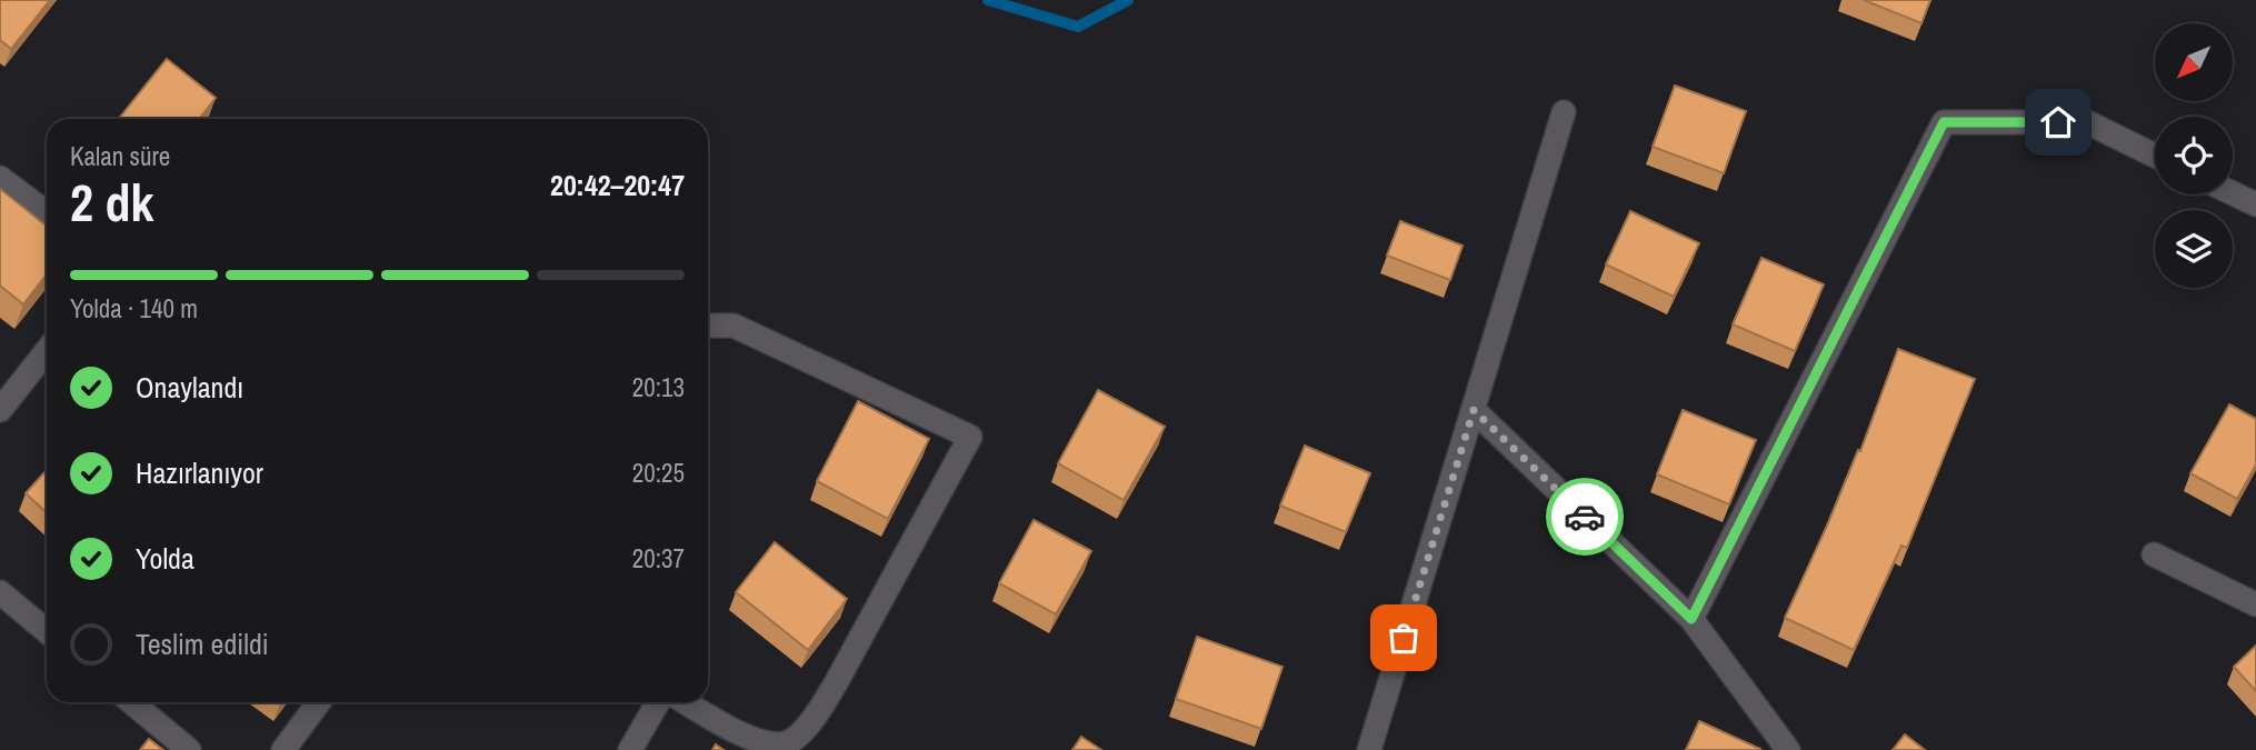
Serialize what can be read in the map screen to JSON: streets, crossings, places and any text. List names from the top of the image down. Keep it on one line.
{"north":"bottom left","page":{"heading":["2 dk","Kalan süre","20:42–20:47"],"bar":"Yolda · 140 m","list":[["Onaylandı","20:13"],["Hazırlanıyor","20:25"],["Yolda","20:37"],"Teslim edildi"]}}
